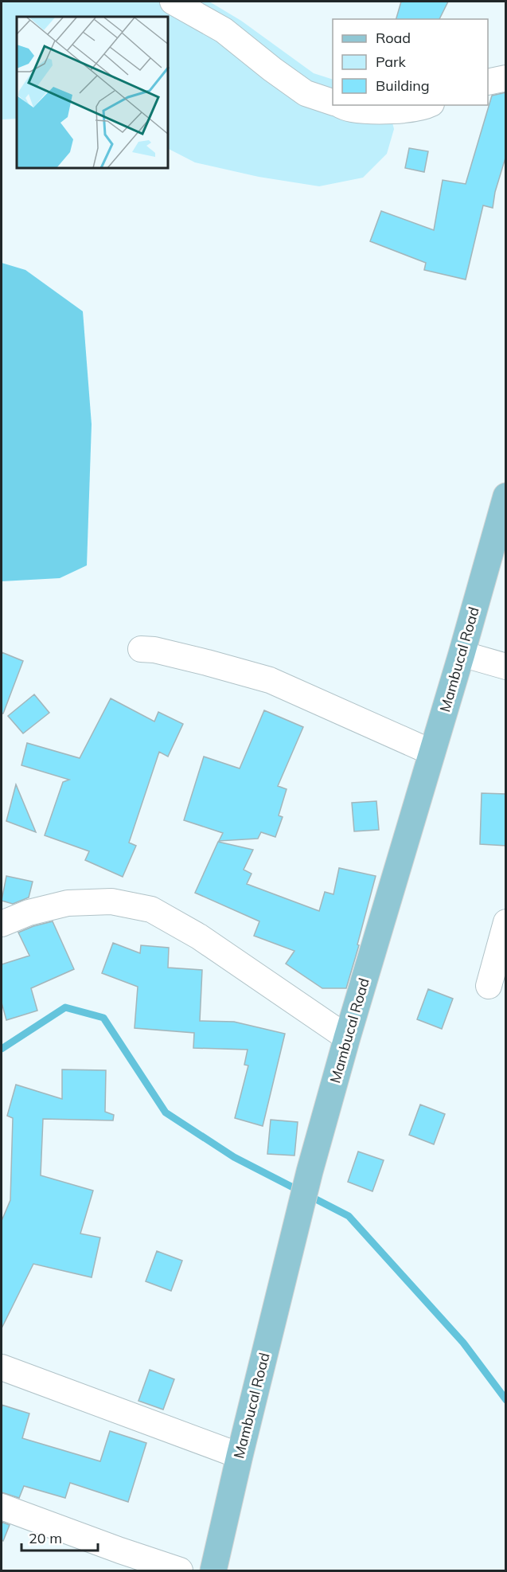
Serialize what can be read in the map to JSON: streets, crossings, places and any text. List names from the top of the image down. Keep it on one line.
{"streets":{"main road":["Mambucal Road"]},"legend":["Road","Park","Building"],"scale_bar":"20 m"}
